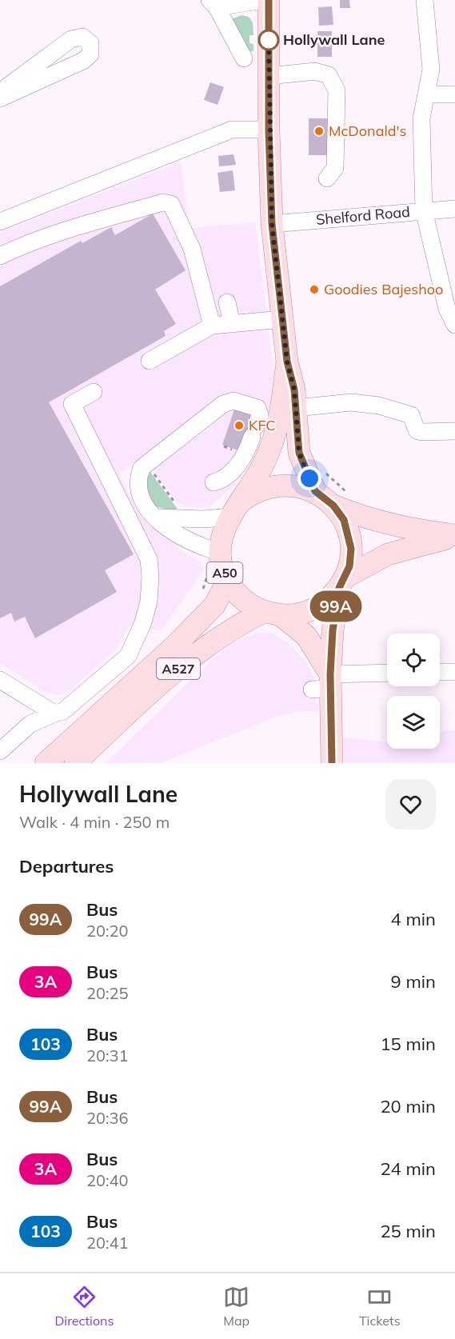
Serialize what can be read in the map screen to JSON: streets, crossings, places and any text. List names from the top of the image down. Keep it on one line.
{"streets":{"main road":["A50","A527"],"street":["Shelford Road"]},"crossings":[["A50","A527"]],"places":["Hollywall Lane","McDonald's","Goodies Bajeshoo","KFC"],"lines":["bus line 99A"],"page":{"on_map":"99A","heading":[["Hollywall Lane","Walk · 4 min · 250 m"],"Departures"],"list":[{"mark":"99A","name":"Bus","note":"20:20","value":"4 min"},{"mark":"3A","name":"Bus","note":"20:25","value":"9 min"},{"mark":"103","name":"Bus","note":"20:31","value":"15 min"},{"mark":"99A","name":"Bus","note":"20:36","value":"20 min"},{"mark":"3A","name":"Bus","note":"20:40","value":"24 min"},{"mark":"103","name":"Bus","note":"20:41","value":"25 min"}],"tabs":["Directions","Map","Tickets"]}}
